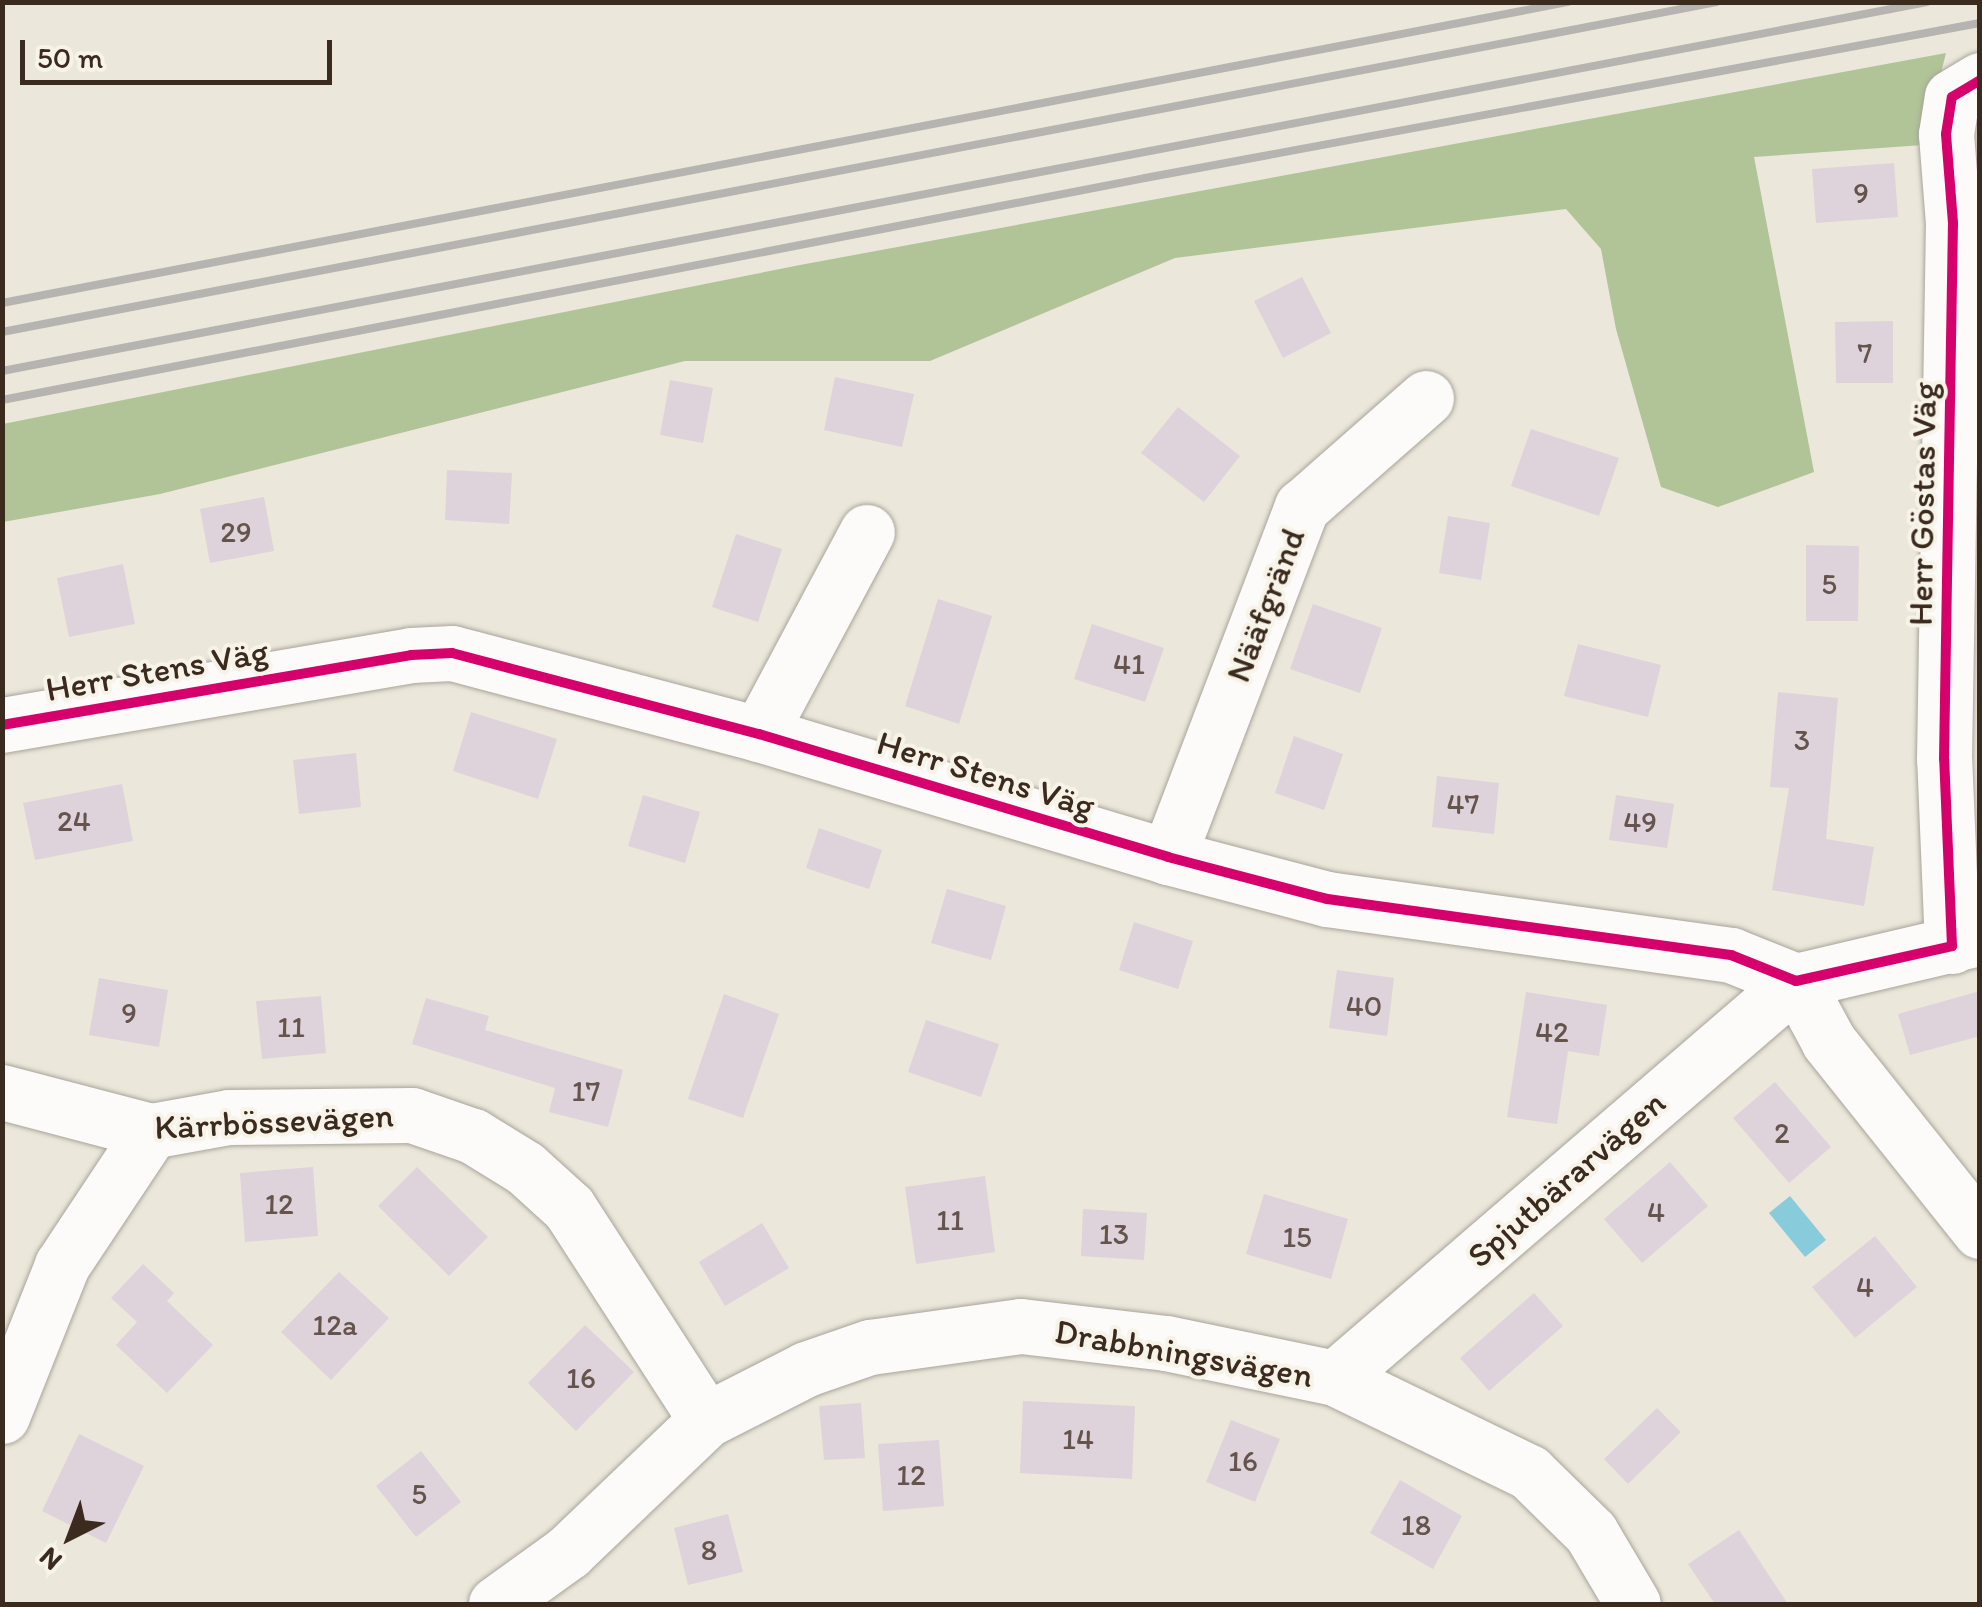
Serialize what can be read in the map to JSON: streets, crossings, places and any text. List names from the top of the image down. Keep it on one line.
{"streets":{"street":["Herr Göstas Väg","Nääfgränd","Herr Stens Väg","Kärrbössevägen","Spjutbärarvägen","Drabbningsvägen"]},"crossings":[["Nääfgränd","Herr Stens Väg"],["Herr Stens Väg","Spjutbärarvägen"],["Kärrbössevägen","Drabbningsvägen"],["Spjutbärarvägen","Drabbningsvägen"]],"house_numbers":["9","7","29","5","41","3","47","24","49","40","9","11","42","17","2","12","4","11","13","15","4","12a","16","14","16","12","5","18","8"],"scale_bar":"50 m","north":"bottom left"}
